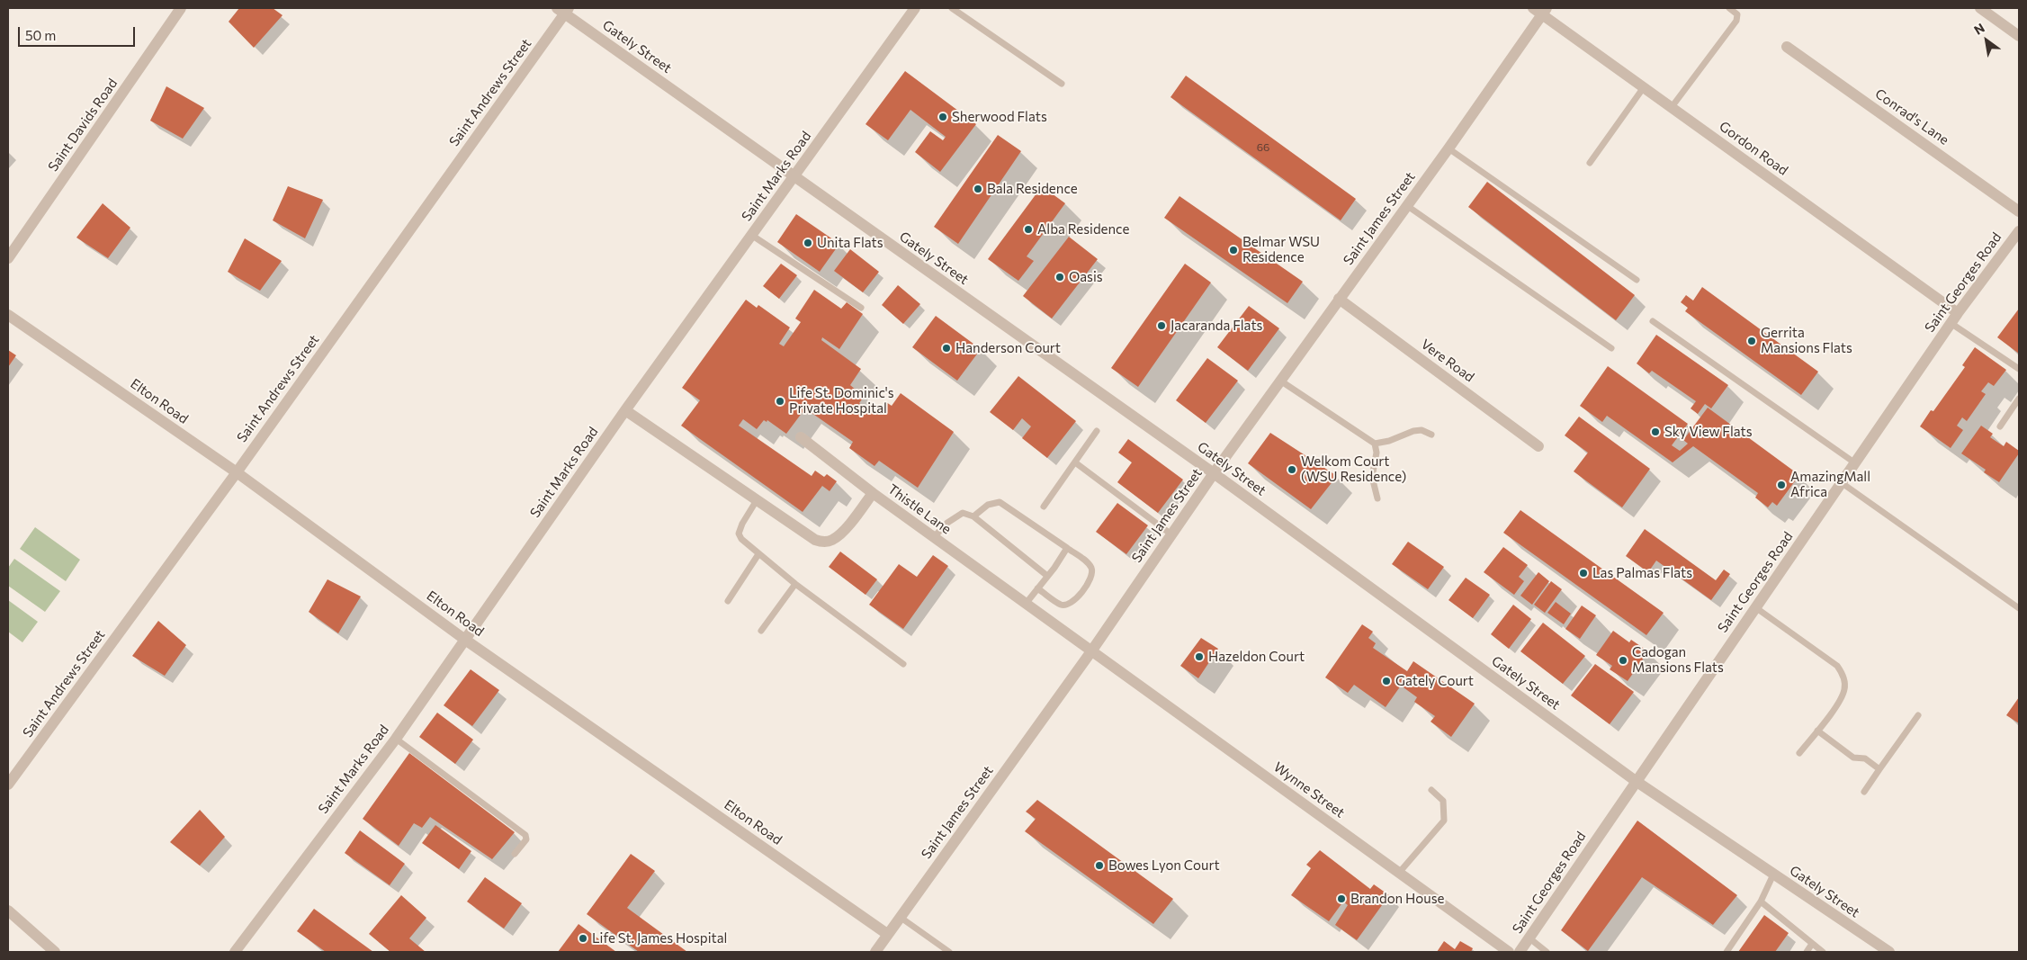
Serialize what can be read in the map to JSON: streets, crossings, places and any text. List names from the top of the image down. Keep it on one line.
{"streets":{"street":["Gately Street","Saint Andrews Street","Conrad's Lane","Saint Davids Road","Gordon Road","Saint Marks Road","Saint James Street","Saint Georges Road","Vere Road","Elton Road","Thistle Lane","Wynne Street"]},"crossings":[["Gately Street","Saint Andrews Street"],["Gately Street","Saint Marks Road"],["Gately Street","Saint James Street"],["Gately Street","Saint Georges Road"],["Saint Andrews Street","Elton Road"],["Gordon Road","Saint James Street"],["Gordon Road","Saint Georges Road"],["Saint Marks Road","Elton Road"],["Saint Marks Road","Thistle Lane"],["Saint James Street","Vere Road"],["Saint James Street","Elton Road"],["Saint James Street","Thistle Lane"],["Saint James Street","Wynne Street"],["Thistle Lane","Wynne Street"]],"places":["Sherwood Flats","Bala Residence","Alba Residence","Unita Flats","Belmar WSU Residence","Oasis","Jacaranda Flats","Gerrita Mansions Flats","Handerson Court","Life St. Dominic's Private Hospital","Sky View Flats","Welkom Court (WSU Residence)","AmazingMall Africa","Las Palmas Flats","Hazeldon Court","Cadogan Mansions Flats","Gately Court","Bowes Lyon Court","Brandon House","Life St. James Hospital"],"house_numbers":["66"],"scale_bar":"50 m","north":"top left"}
